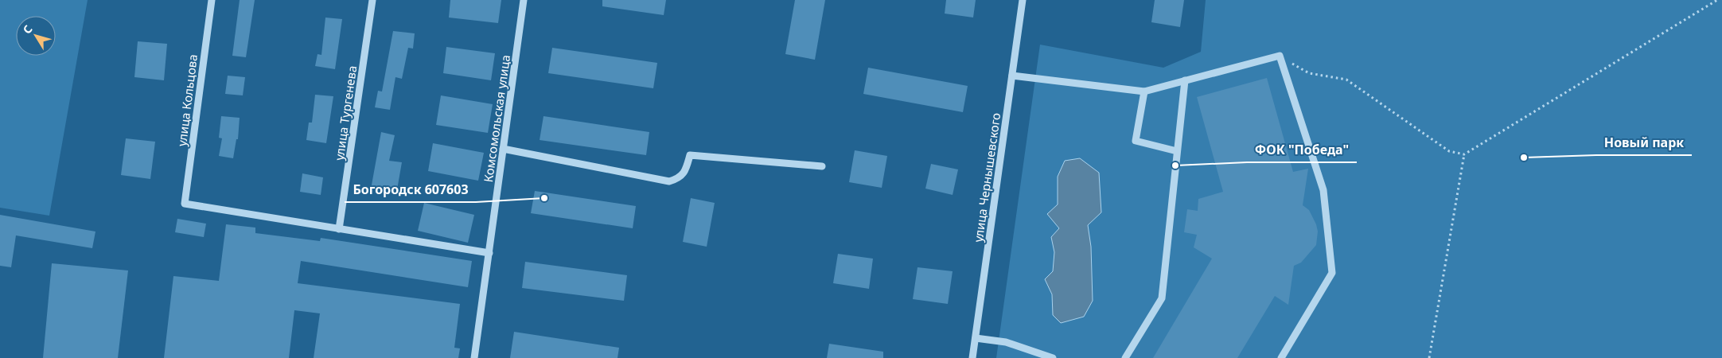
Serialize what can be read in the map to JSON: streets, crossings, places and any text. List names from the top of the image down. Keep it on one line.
{"streets":{"street":["улица Кольцова","улица Тургенева","Комсомольская улица","улица Чернышевского"]},"crossings":[["улица Кольцова","улица Тургенева"]],"places":["Новый парк","ФОК \"Победа\"","Богородск 607603"],"north":"top left"}
